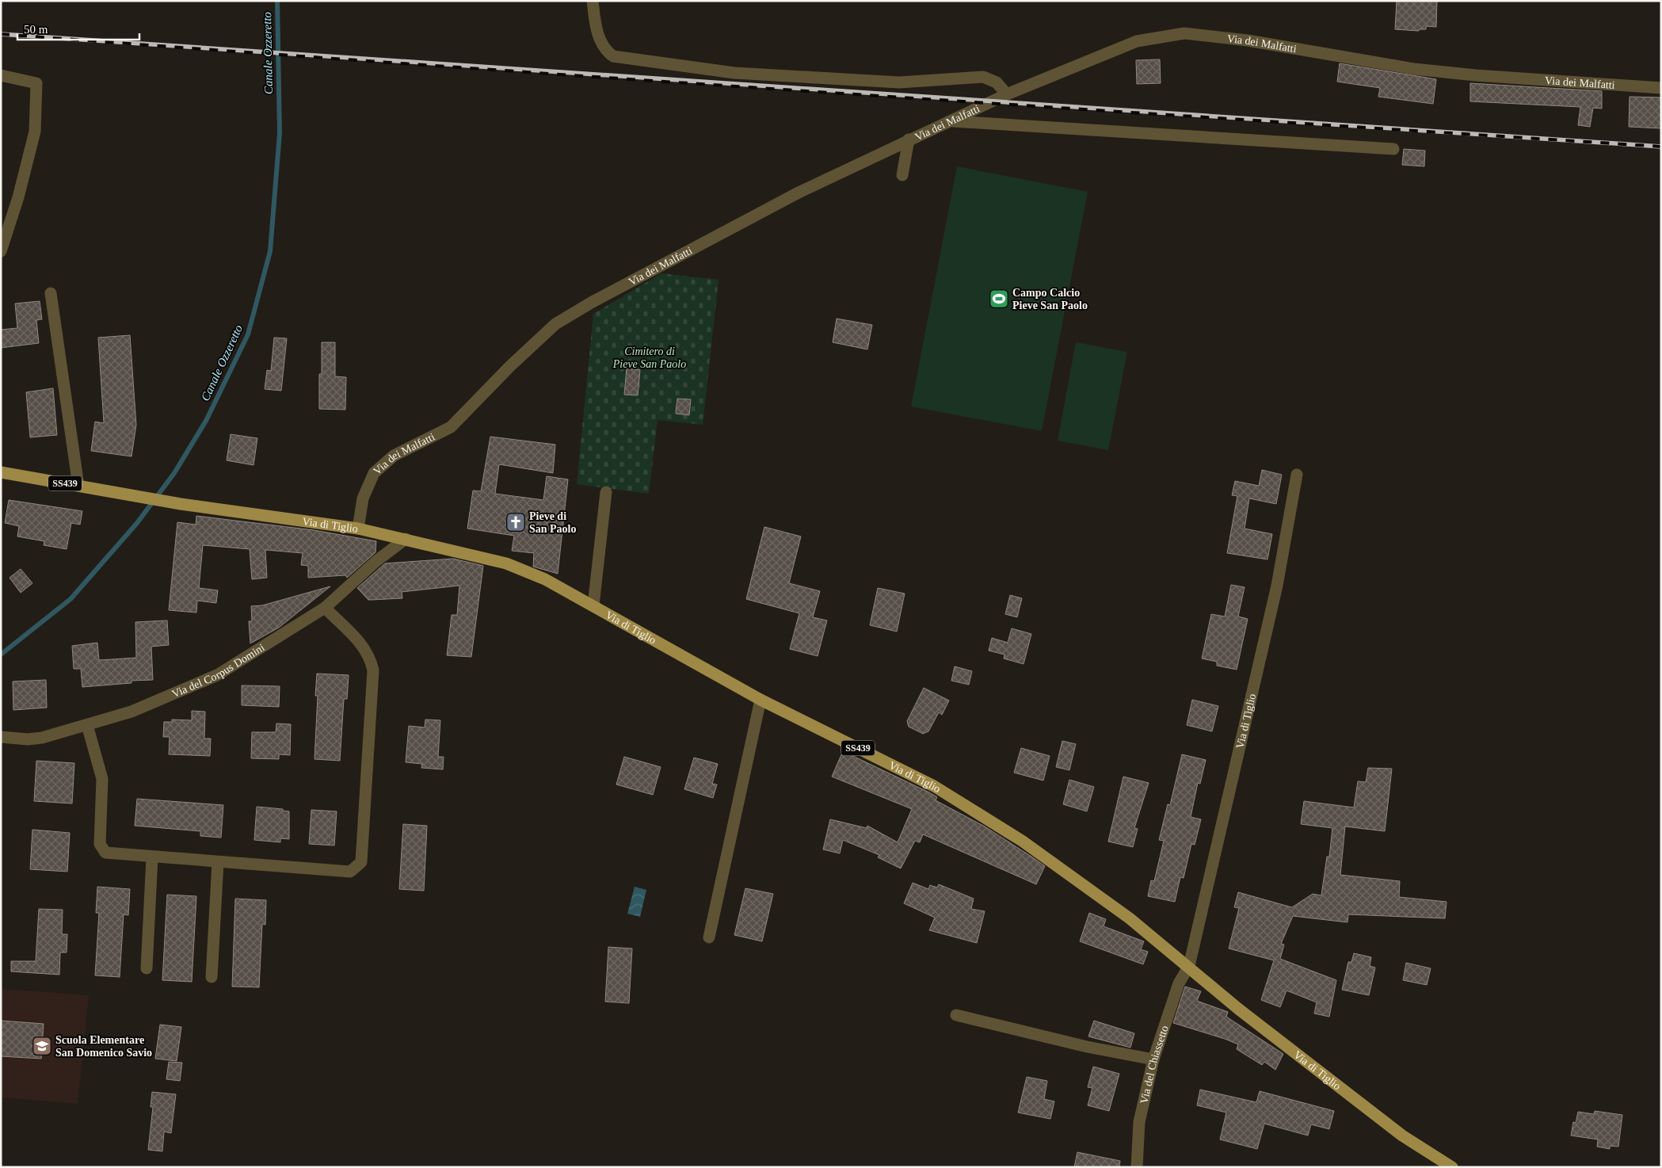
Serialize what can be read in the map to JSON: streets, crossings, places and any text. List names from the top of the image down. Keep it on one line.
{"streets":{"main road":["SS439","Via di Tiglio"],"street":["Via dei Malfatti","Via del Corpus Domini","Via del Chiassetto"]},"crossings":[["Via dei Malfatti","Via di Tiglio"],["Via di Tiglio","Via del Corpus Domini"],["Via di Tiglio","Via del Chiassetto"]],"water":["Canale Ozzeretto"],"parks":["Cimitero di Pieve San Paolo"],"places":{"sports":["Campo Calcio Pieve San Paolo"],"church":["Pieve di San Paolo"],"school or university":["Scuola Elementare San Domenico Savio"]},"scale_bar":"50 m"}
